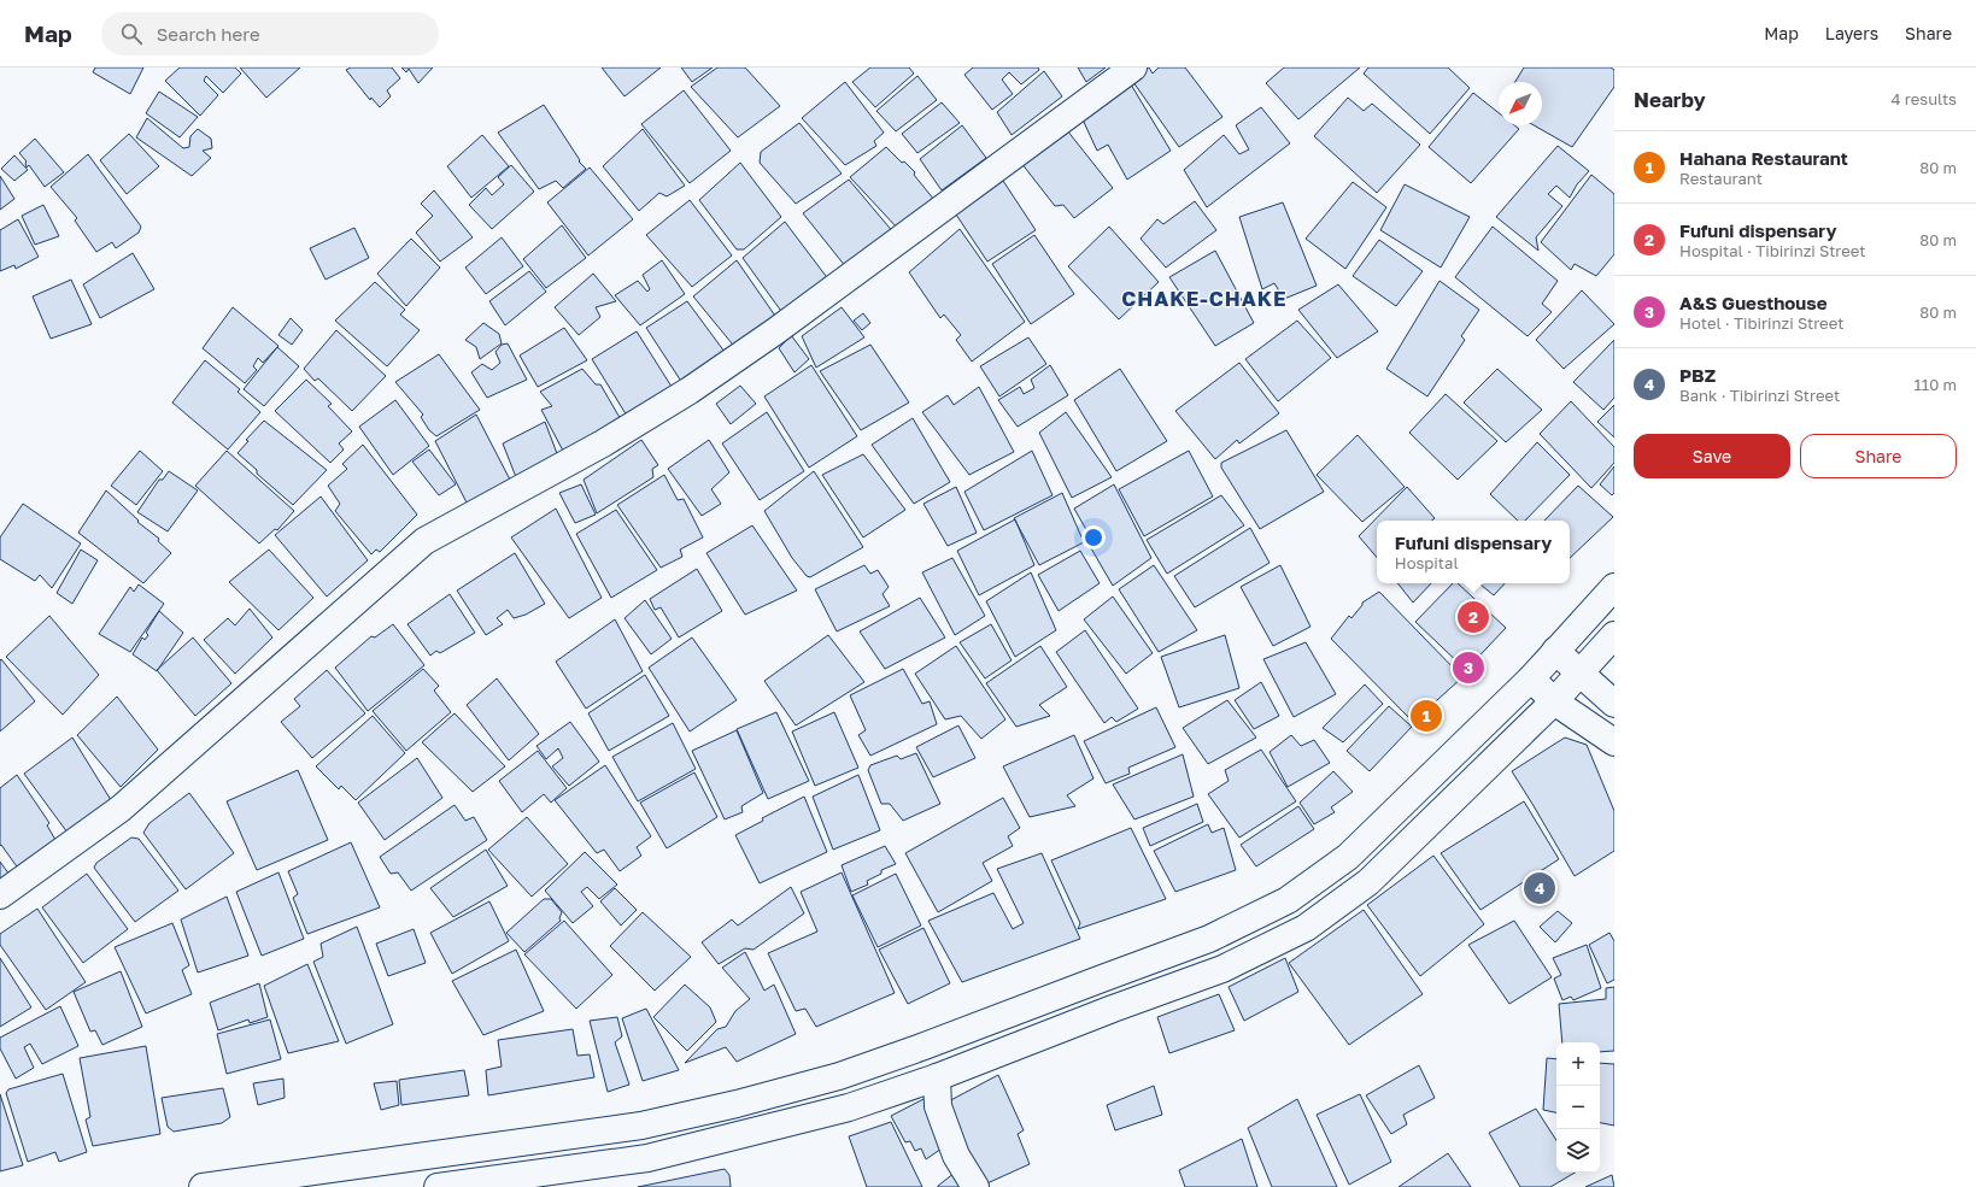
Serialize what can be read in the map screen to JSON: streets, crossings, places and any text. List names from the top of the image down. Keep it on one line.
{"districts":["CHAKE-CHAKE"],"north":"bottom left","page":{"header":"Map","search":"Search here","nav":["Map","Layers","Share"],"heading":["Nearby","4 results"],"list":[{"mark":"1","name":"Hahana Restaurant","note":"Restaurant","value":"80 m"},{"mark":"2","name":"Fufuni dispensary","note":"Hospital · Tibirinzi Street","value":"80 m"},{"mark":"3","name":"A&S Guesthouse","note":"Hotel · Tibirinzi Street","value":"80 m"},{"mark":"4","name":"PBZ","note":"Bank · Tibirinzi Street","value":"110 m"}],"buttons":["Save","Share"],"popup":["Fufuni dispensary","Hospital"],"pins":["2","3","1","4"],"map_buttons":["+","−"]}}
